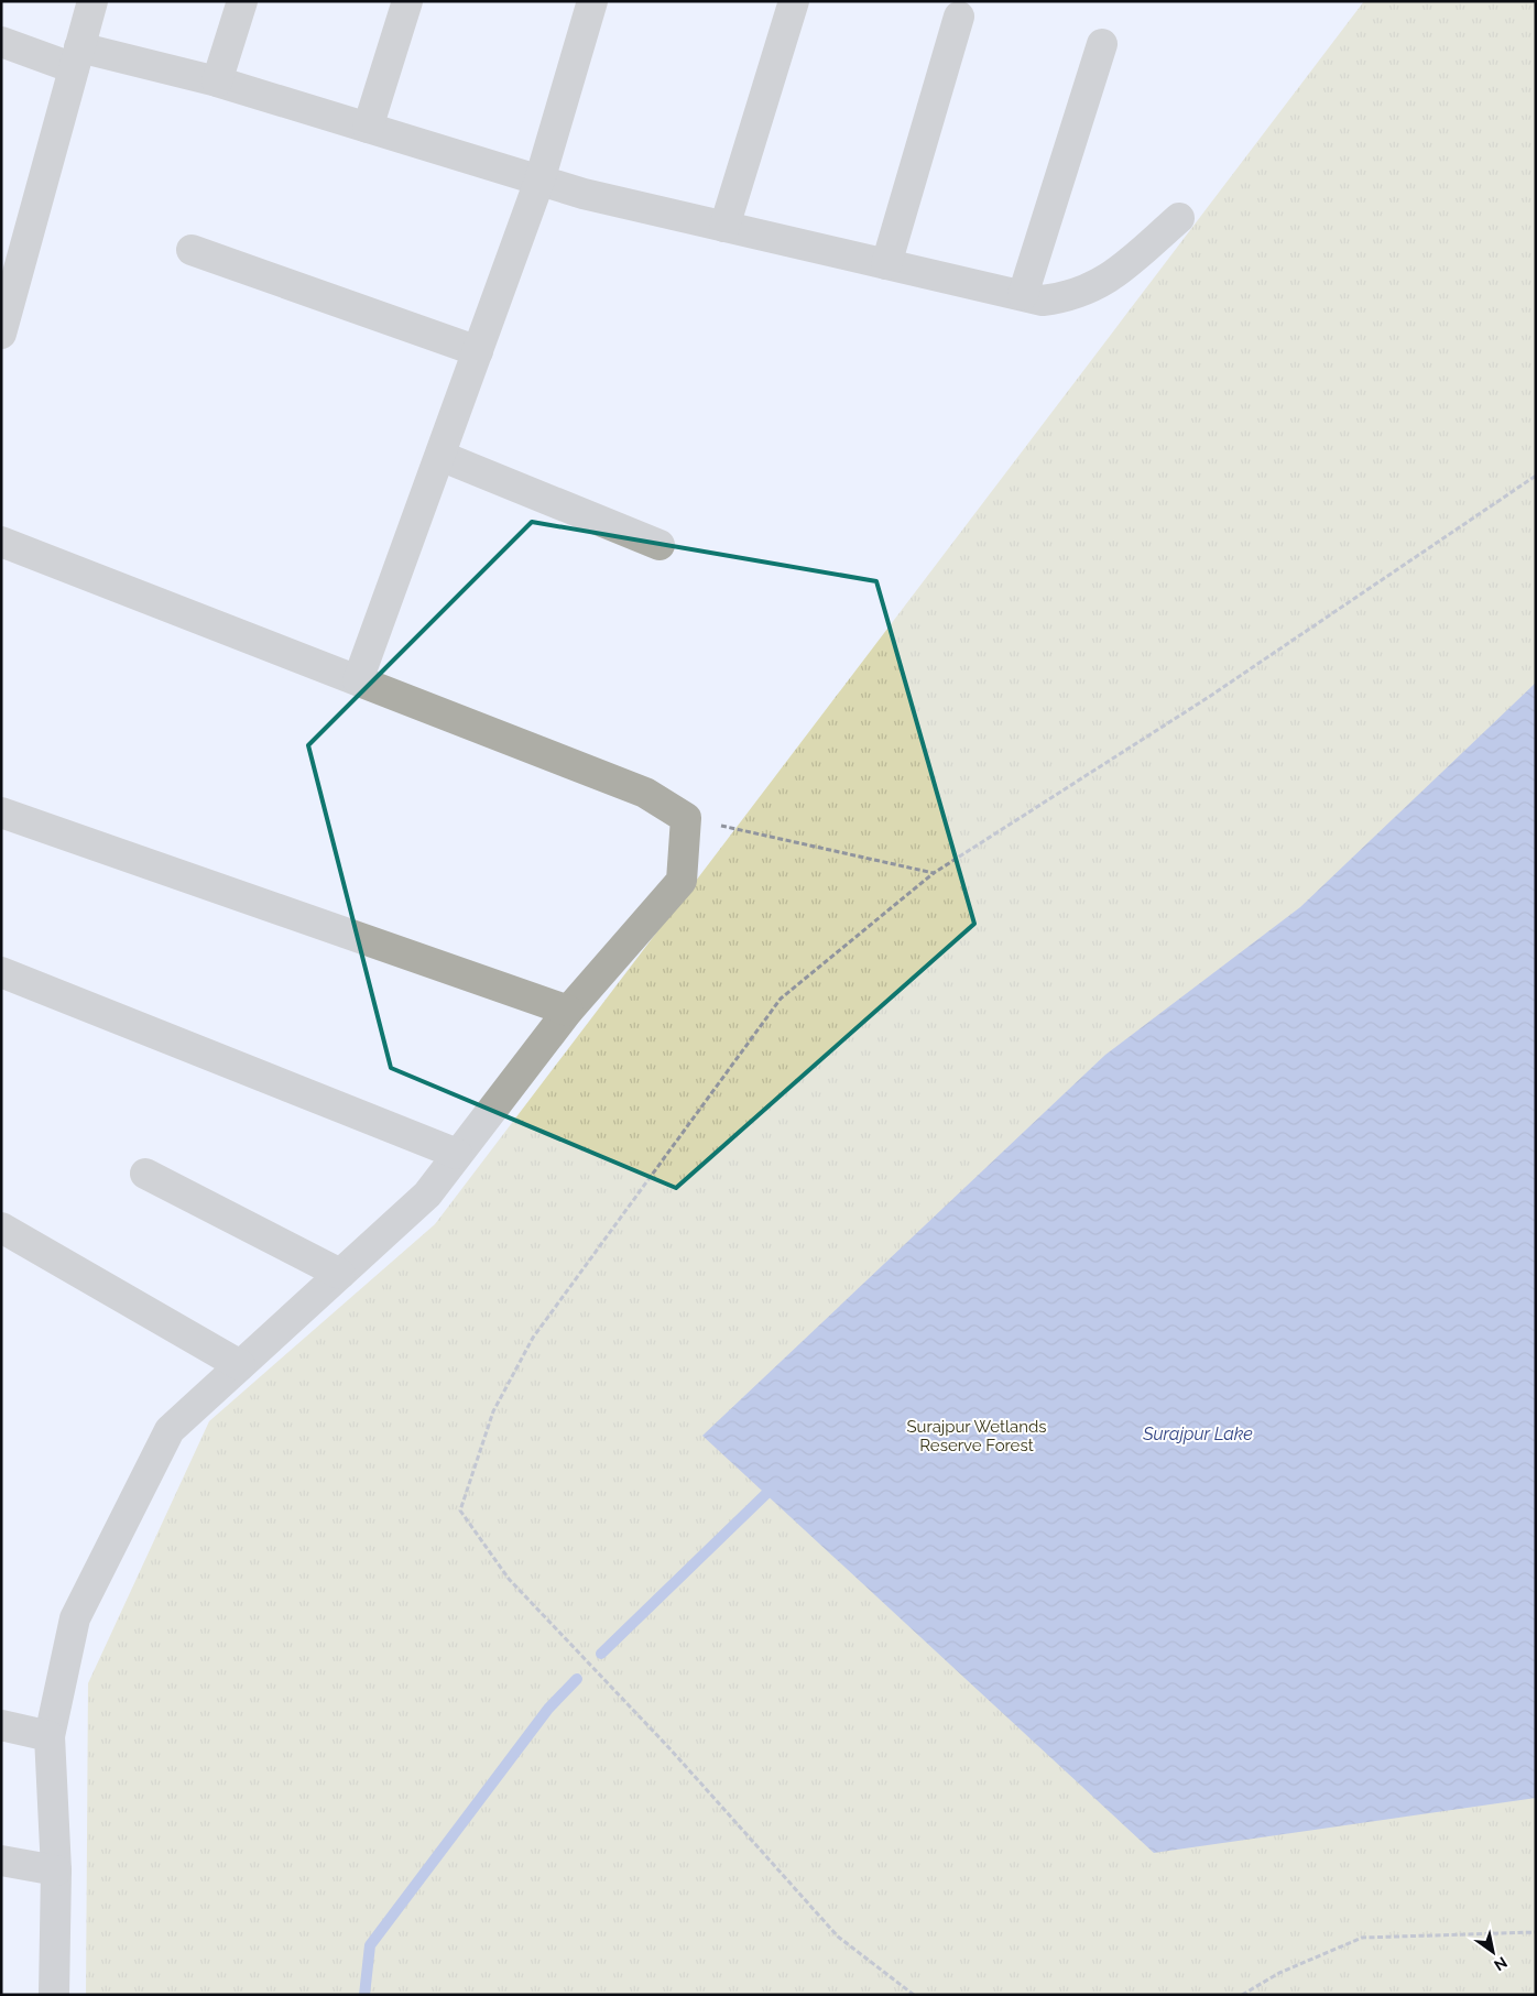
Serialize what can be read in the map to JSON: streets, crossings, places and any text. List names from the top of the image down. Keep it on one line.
{"water":["Surajpur Lake"],"parks":["Surajpur Wetlands Reserve Forest"],"north":"bottom right"}
